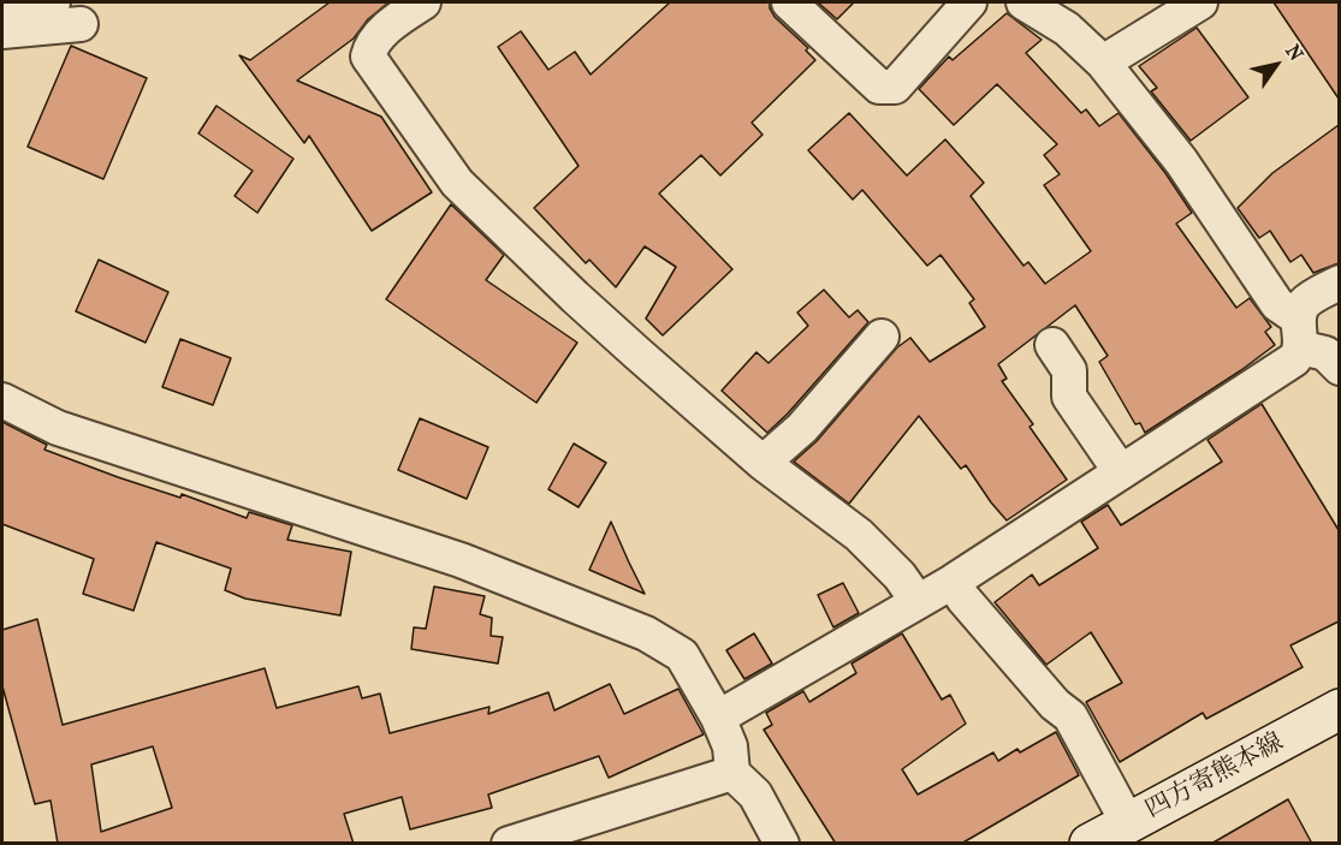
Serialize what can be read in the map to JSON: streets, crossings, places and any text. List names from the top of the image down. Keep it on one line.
{"streets":{"main road":["四方寄熊本線"]},"north":"top right"}
